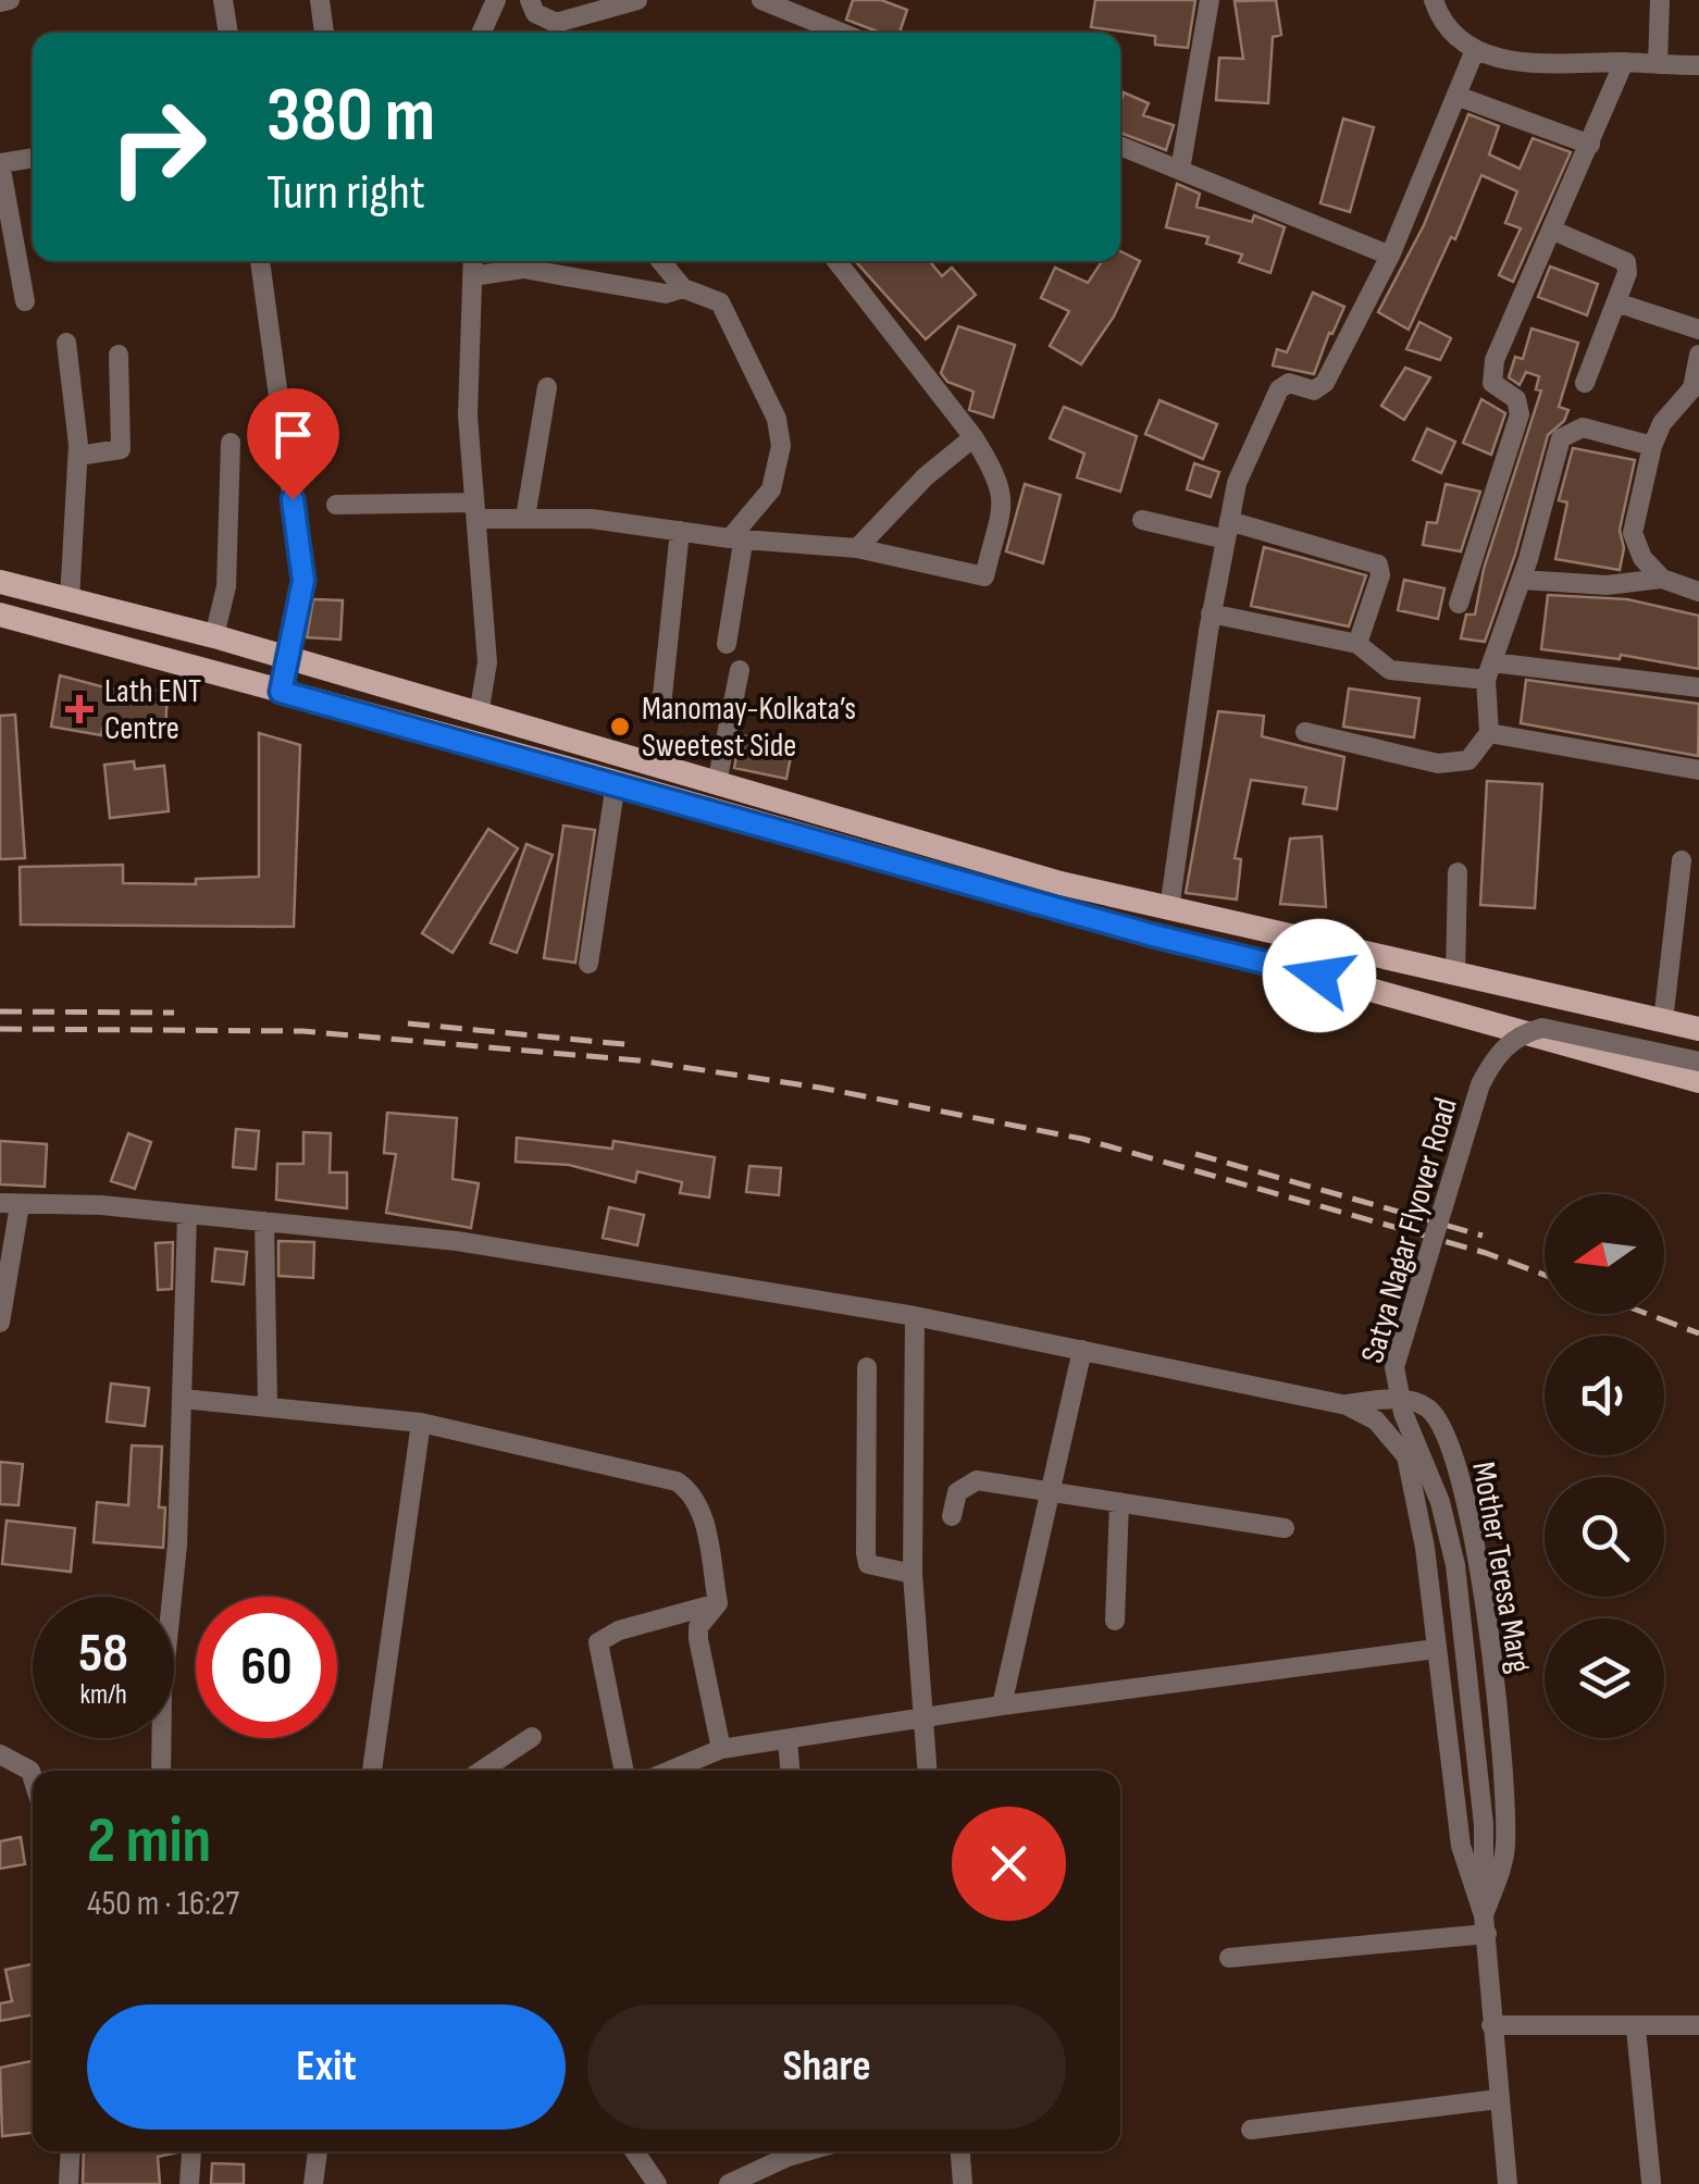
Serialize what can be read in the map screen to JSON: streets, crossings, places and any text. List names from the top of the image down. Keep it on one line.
{"streets":{"street":["Satya Nagar Flyover Road","Mother Teresa Marg"]},"crossings":[["Satya Nagar Flyover Road","Mother Teresa Marg"]],"places":{"health":["Lath ENT Centre"],"other":["Manomay-Kolkata’s Sweetest Side"]},"north":"left","page":{"turn":["380 m","Turn right"],"speed":"58 km/h","limit":"60","heading":["2 min","450 m · 16:27"],"buttons":["Exit","Share"]}}
